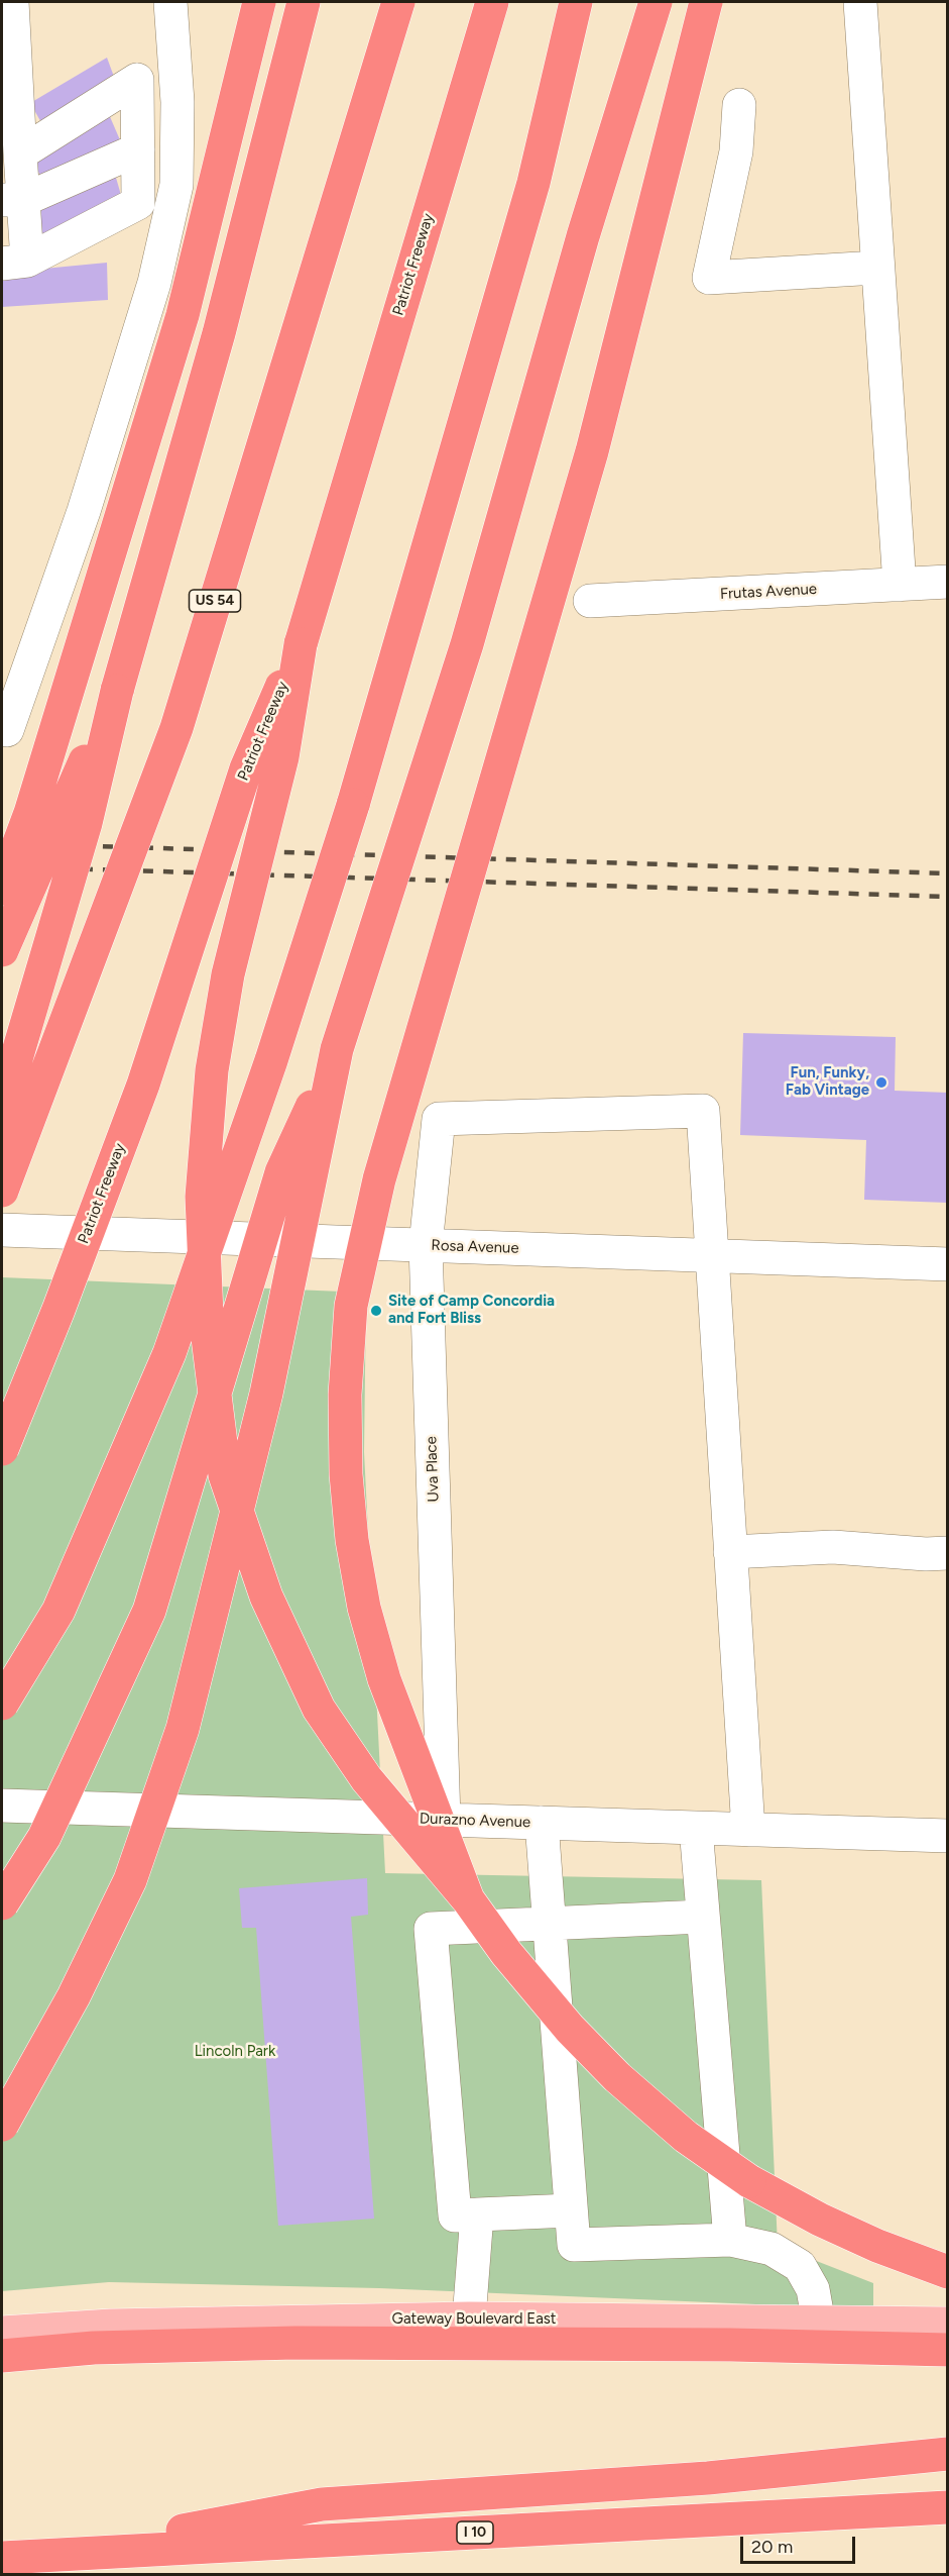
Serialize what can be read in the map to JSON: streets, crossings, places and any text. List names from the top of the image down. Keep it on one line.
{"streets":{"highway":["Patriot Freeway","US 54","I 10"],"main road":["Gateway Boulevard East"],"street":["Frutas Avenue","Rosa Avenue","Uva Place","Durazno Avenue"]},"crossings":[["Rosa Avenue","Uva Place"],["Uva Place","Durazno Avenue"]],"parks":["Lincoln Park"],"places":["Fun, Funky, Fab Vintage","Site of Camp Concordia and Fort Bliss"],"scale_bar":"20 m"}
